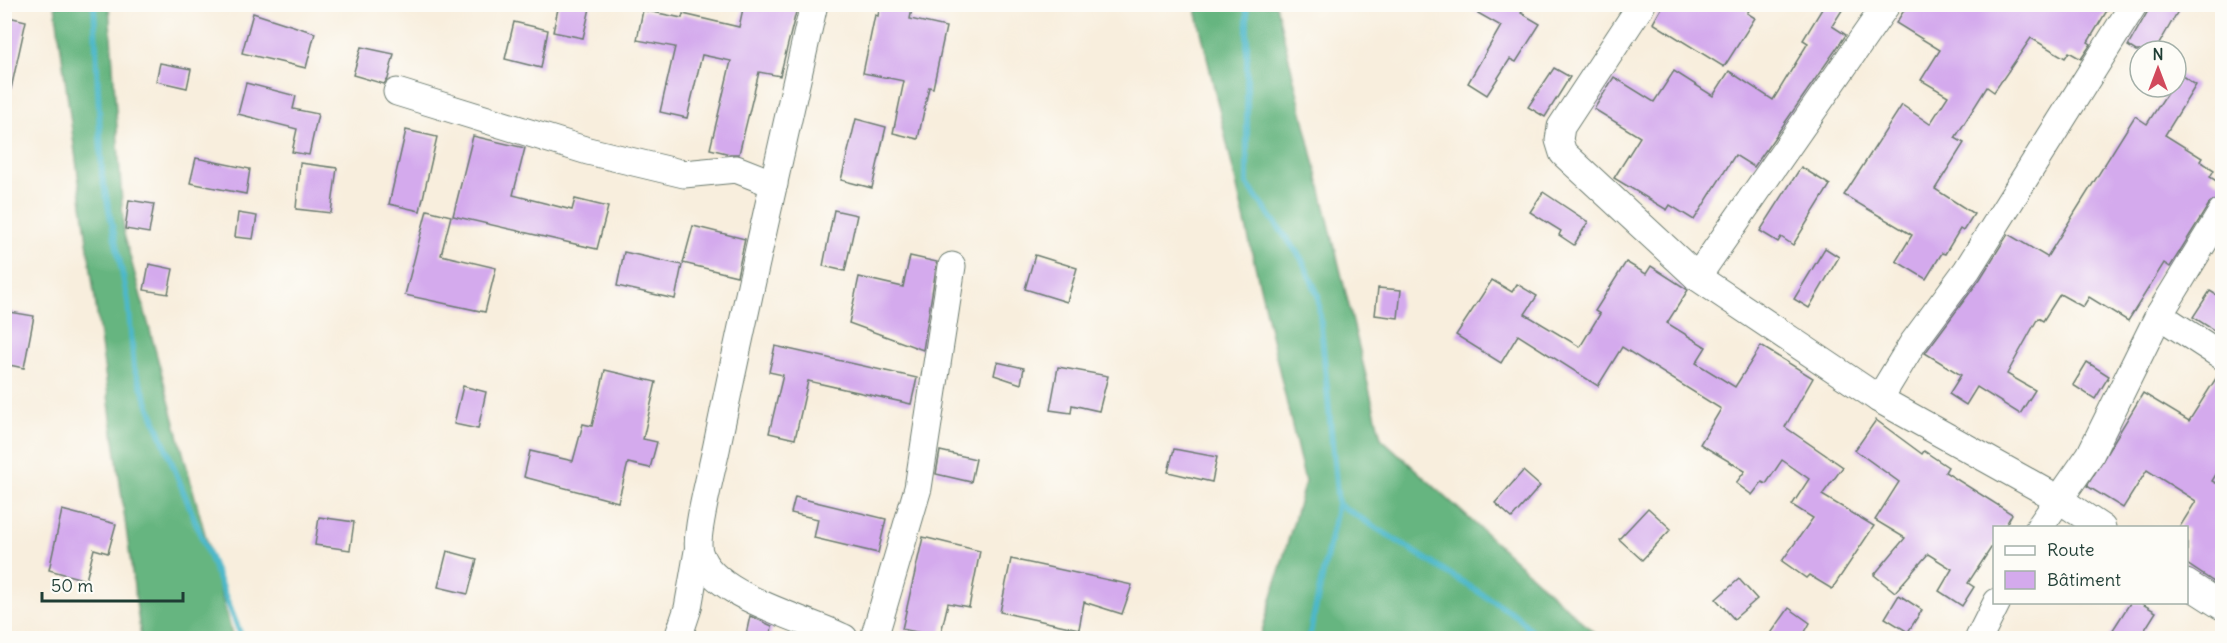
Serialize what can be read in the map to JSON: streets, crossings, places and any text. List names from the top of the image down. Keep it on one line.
{"legend":["Route","Bâtiment"],"scale_bar":"50 m","north":"top"}
